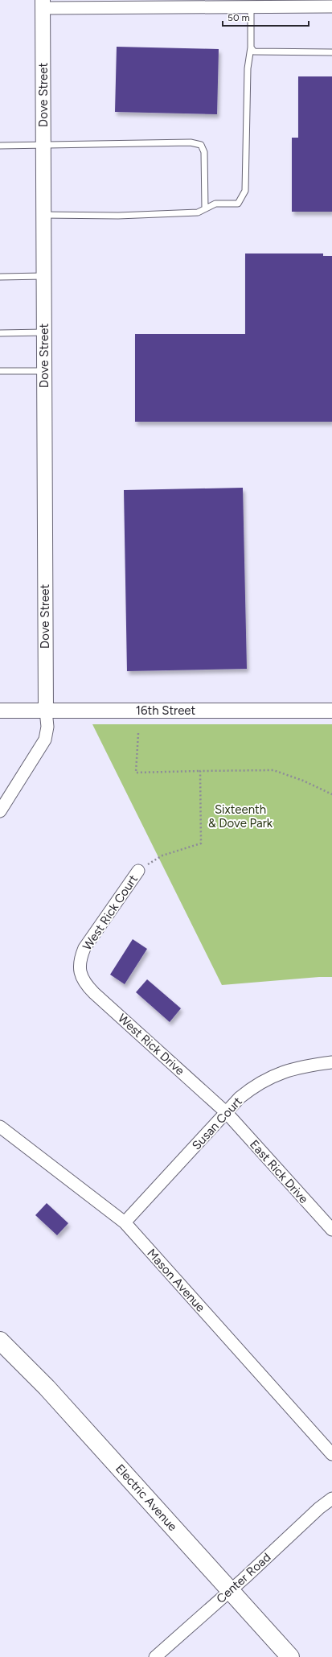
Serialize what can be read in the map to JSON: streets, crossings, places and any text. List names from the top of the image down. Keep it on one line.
{"streets":{"main road":["Electric Avenue"],"street":["Dove Street","16th Street","West Rick Court","West Rick Drive","Susan Court","East Rick Drive","Mason Avenue","Center Road"]},"crossings":[["Dove Street","16th Street"],["West Rick Court","West Rick Drive"],["West Rick Drive","Susan Court"],["West Rick Drive","East Rick Drive"],["Susan Court","East Rick Drive"],["Susan Court","Mason Avenue"],["Electric Avenue","Center Road"]],"parks":["Sixteenth & Dove Park"],"scale_bar":"50 m"}
